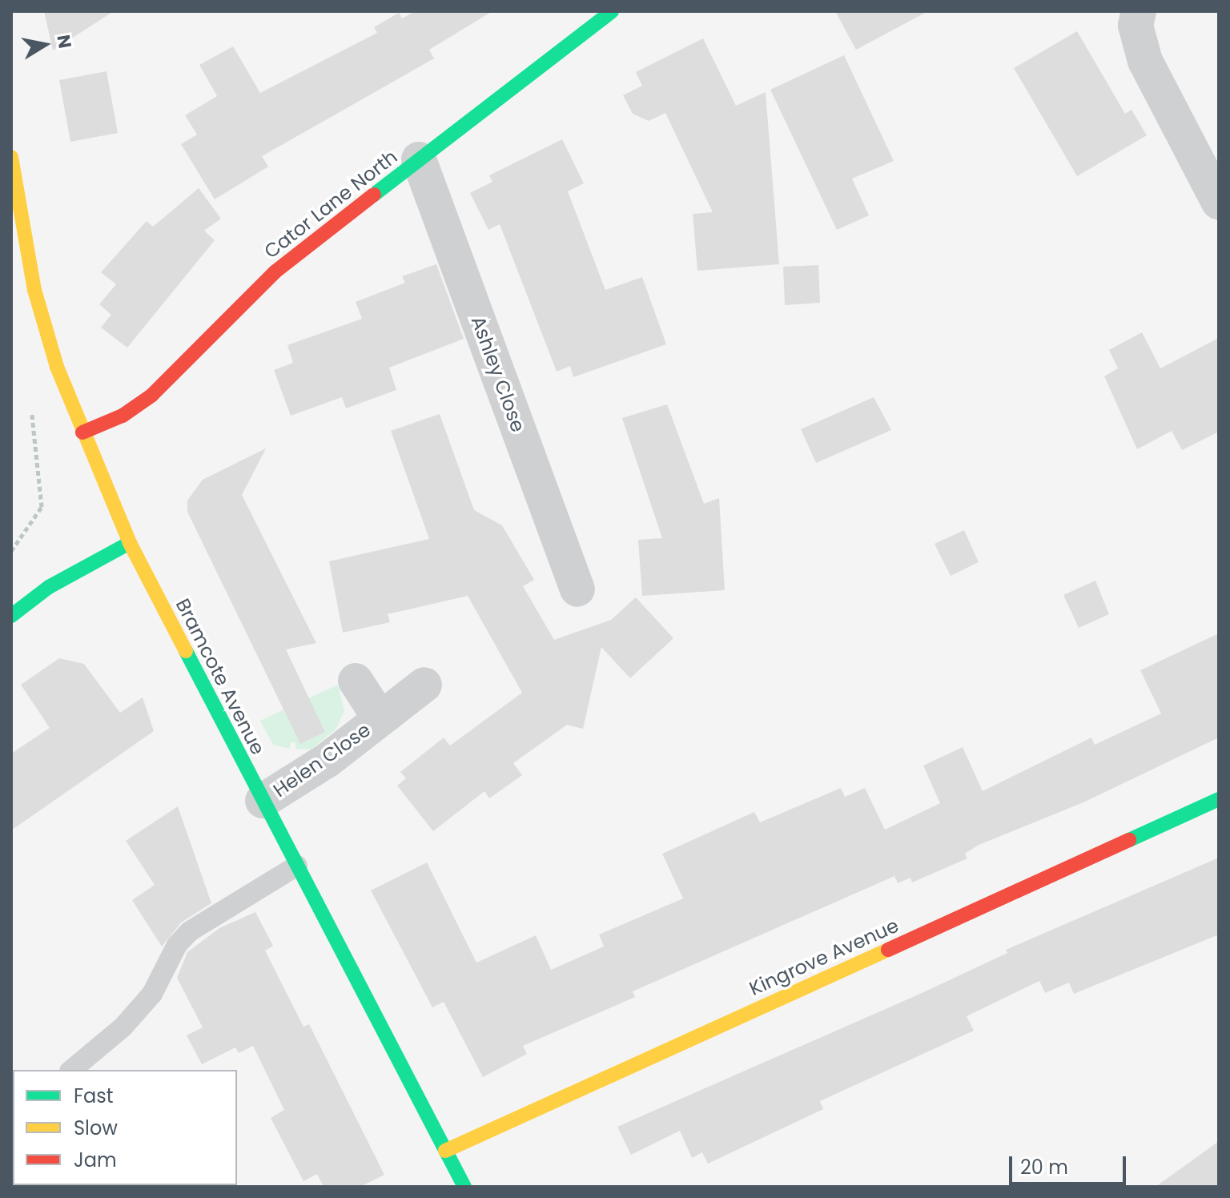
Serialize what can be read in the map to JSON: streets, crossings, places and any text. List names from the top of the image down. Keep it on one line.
{"streets":{"street":["Cator Lane North","Ashley Close","Bramcote Avenue","Helen Close","Kingrove Avenue"]},"crossings":[["Cator Lane North","Ashley Close"],["Cator Lane North","Bramcote Avenue"],["Bramcote Avenue","Helen Close"],["Bramcote Avenue","Kingrove Avenue"]],"legend":["Fast","Slow","Jam"],"scale_bar":"20 m","north":"right"}
